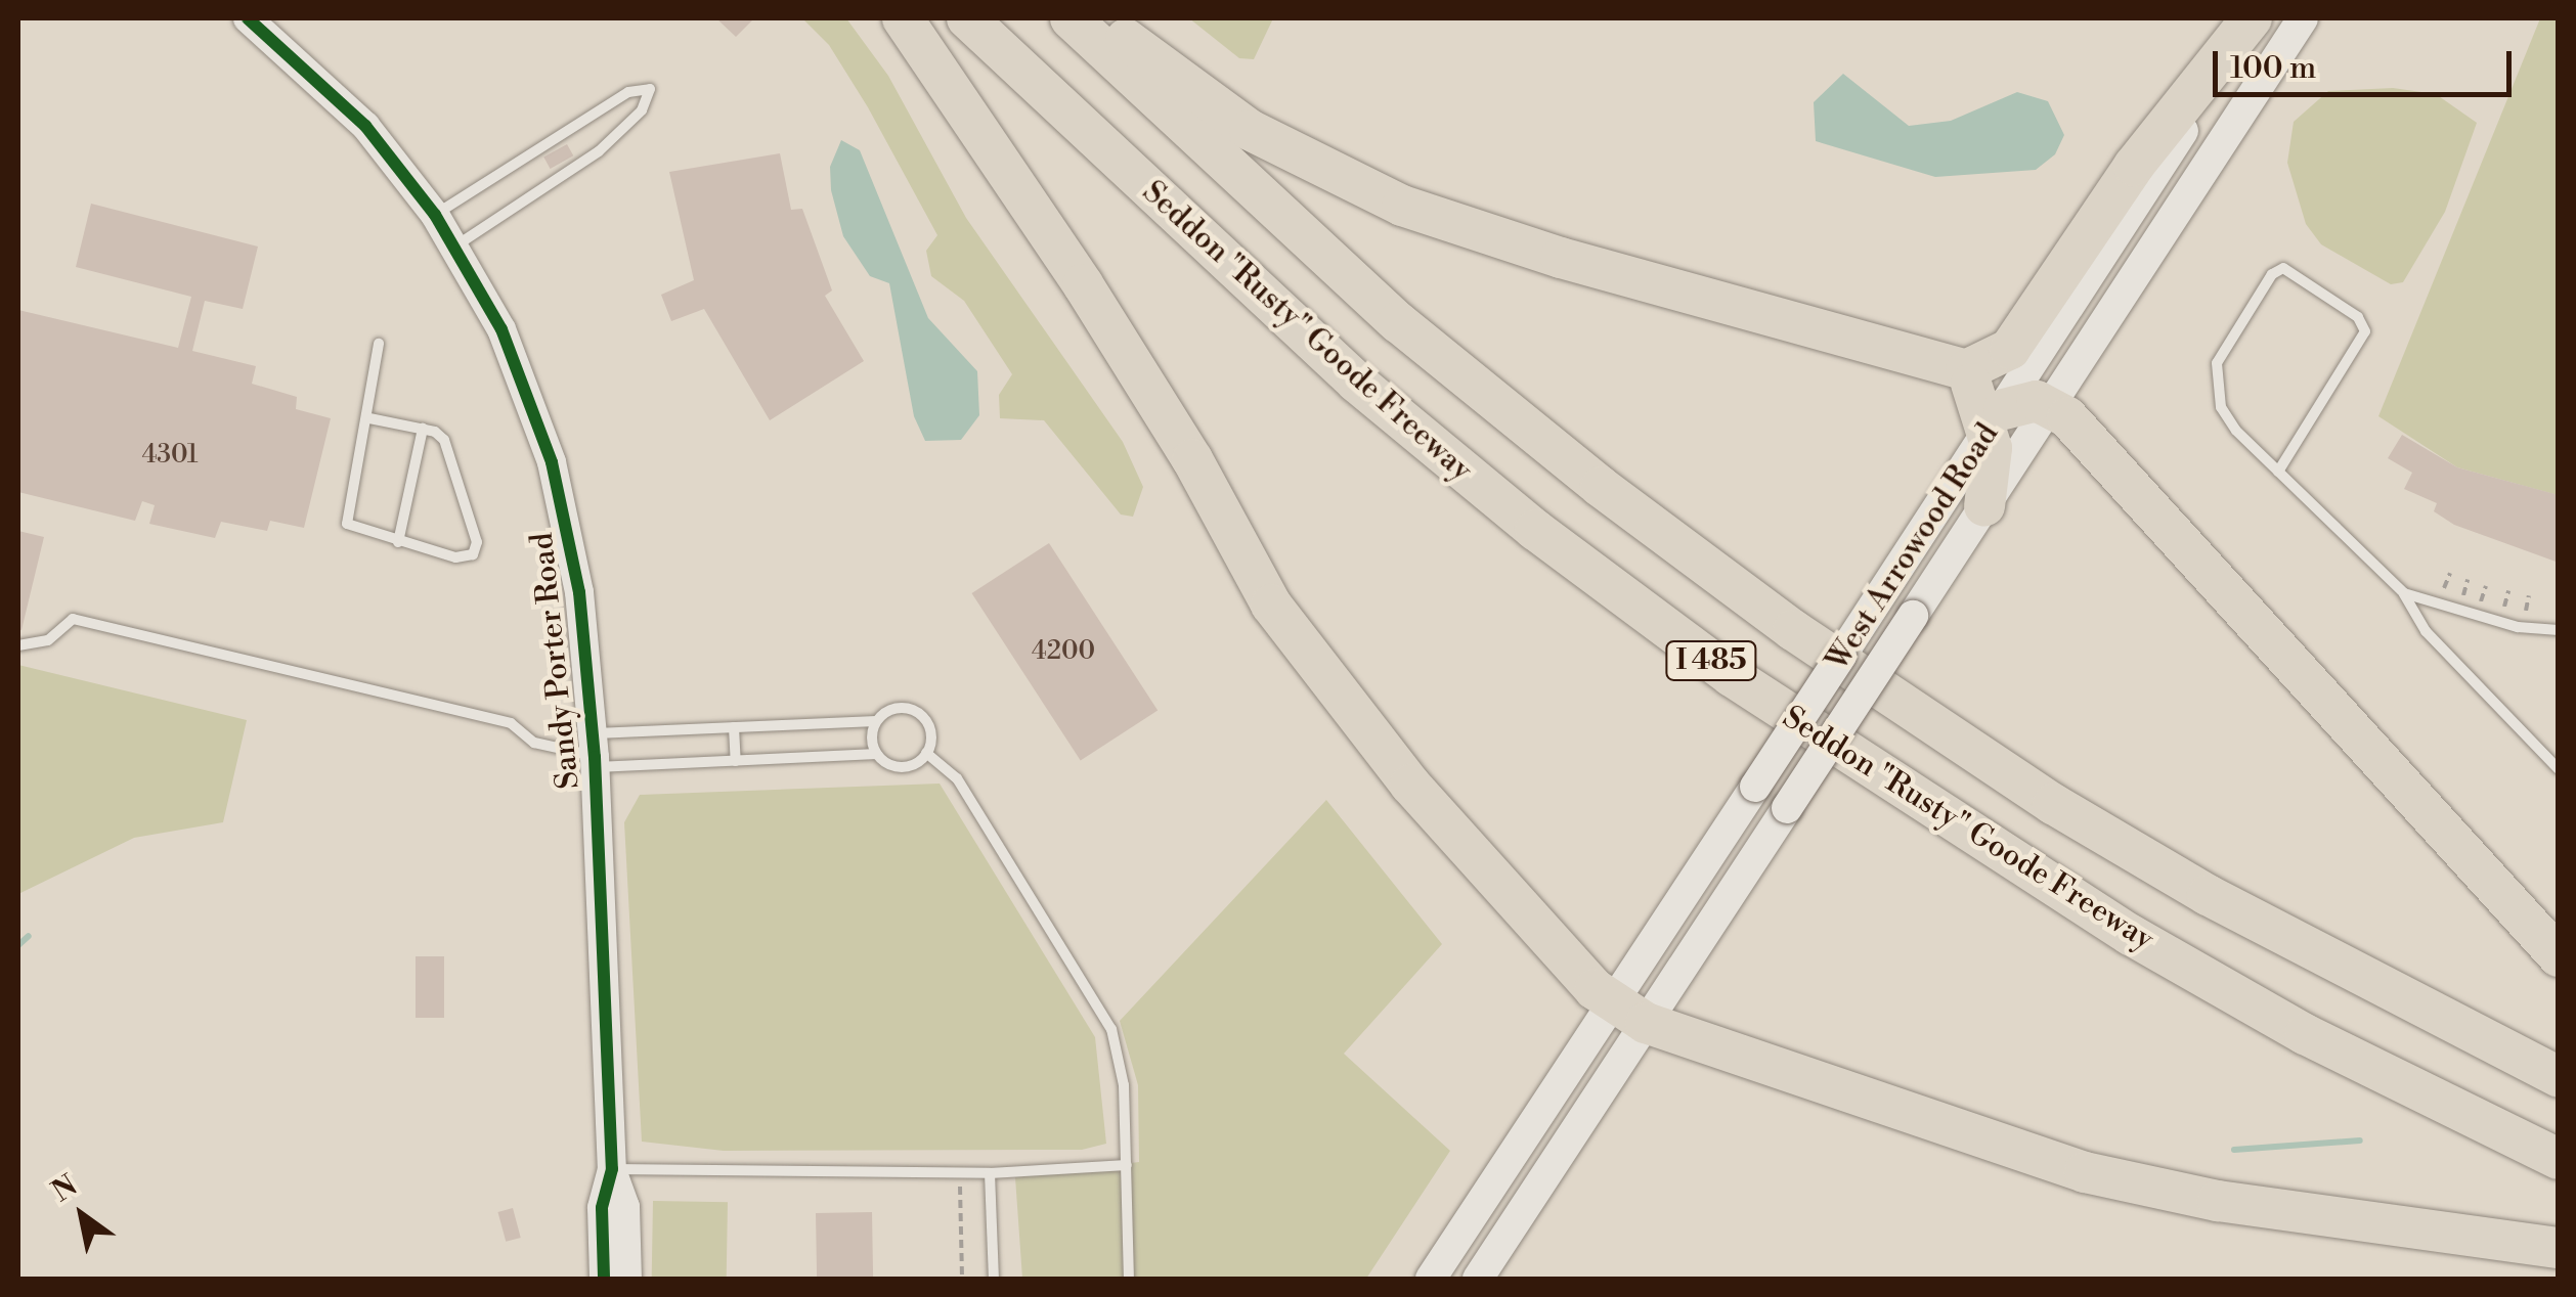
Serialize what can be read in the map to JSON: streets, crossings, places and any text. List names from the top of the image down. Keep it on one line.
{"streets":{"highway":["Seddon \"Rusty\" Goode Freeway","I 485"],"main road":["West Arrowood Road"],"street":["Sandy Porter Road"]},"house_numbers":["4301","4200"],"scale_bar":"100 m","north":"top left"}
